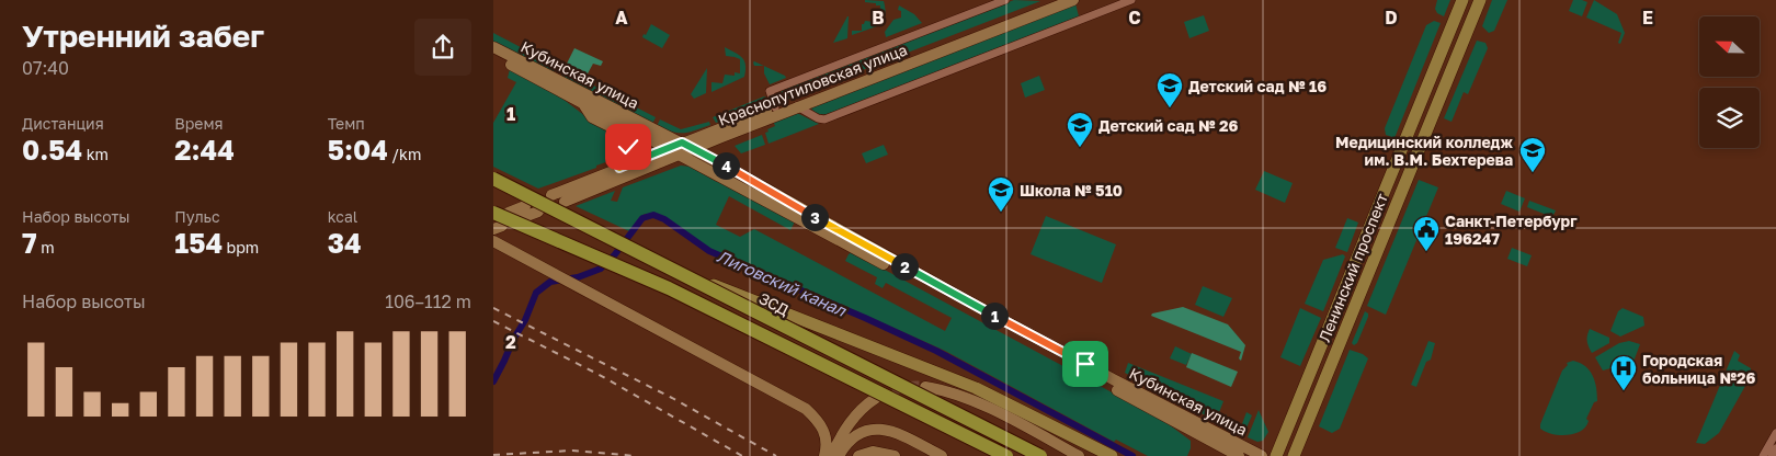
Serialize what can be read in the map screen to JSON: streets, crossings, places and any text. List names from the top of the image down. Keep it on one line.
{"streets":{"highway":["ЗСД"],"main road":["Кубинская улица","Краснопутиловская улица","Ленинский проспект"]},"crossings":[["Кубинская улица","Краснопутиловская улица"]],"water":["Лиговский канал"],"places":{"school or university":["Детский сад № 16","Детский сад № 26","Медицинский колледж им. В.М. Бехтерева","Школа № 510"],"public building":["Санкт-Петербург 196247"],"hospital":["Городская больница №26"]},"north":"left","page":{"heading":["Утренний забег","07:40"],"stats":[["Дистанция","0.54 km"],["Время","2:44"],["Темп","5:04 /km"],["Набор высоты","7 m"],["Пульс","154 bpm"],["kcal","34"]],"pins":["4","3","2","1"],"chart":["Набор высоты","106–112 m"]},"grid":{"columns":["A","B","C","D","E"],"rows":["1","2"]}}
